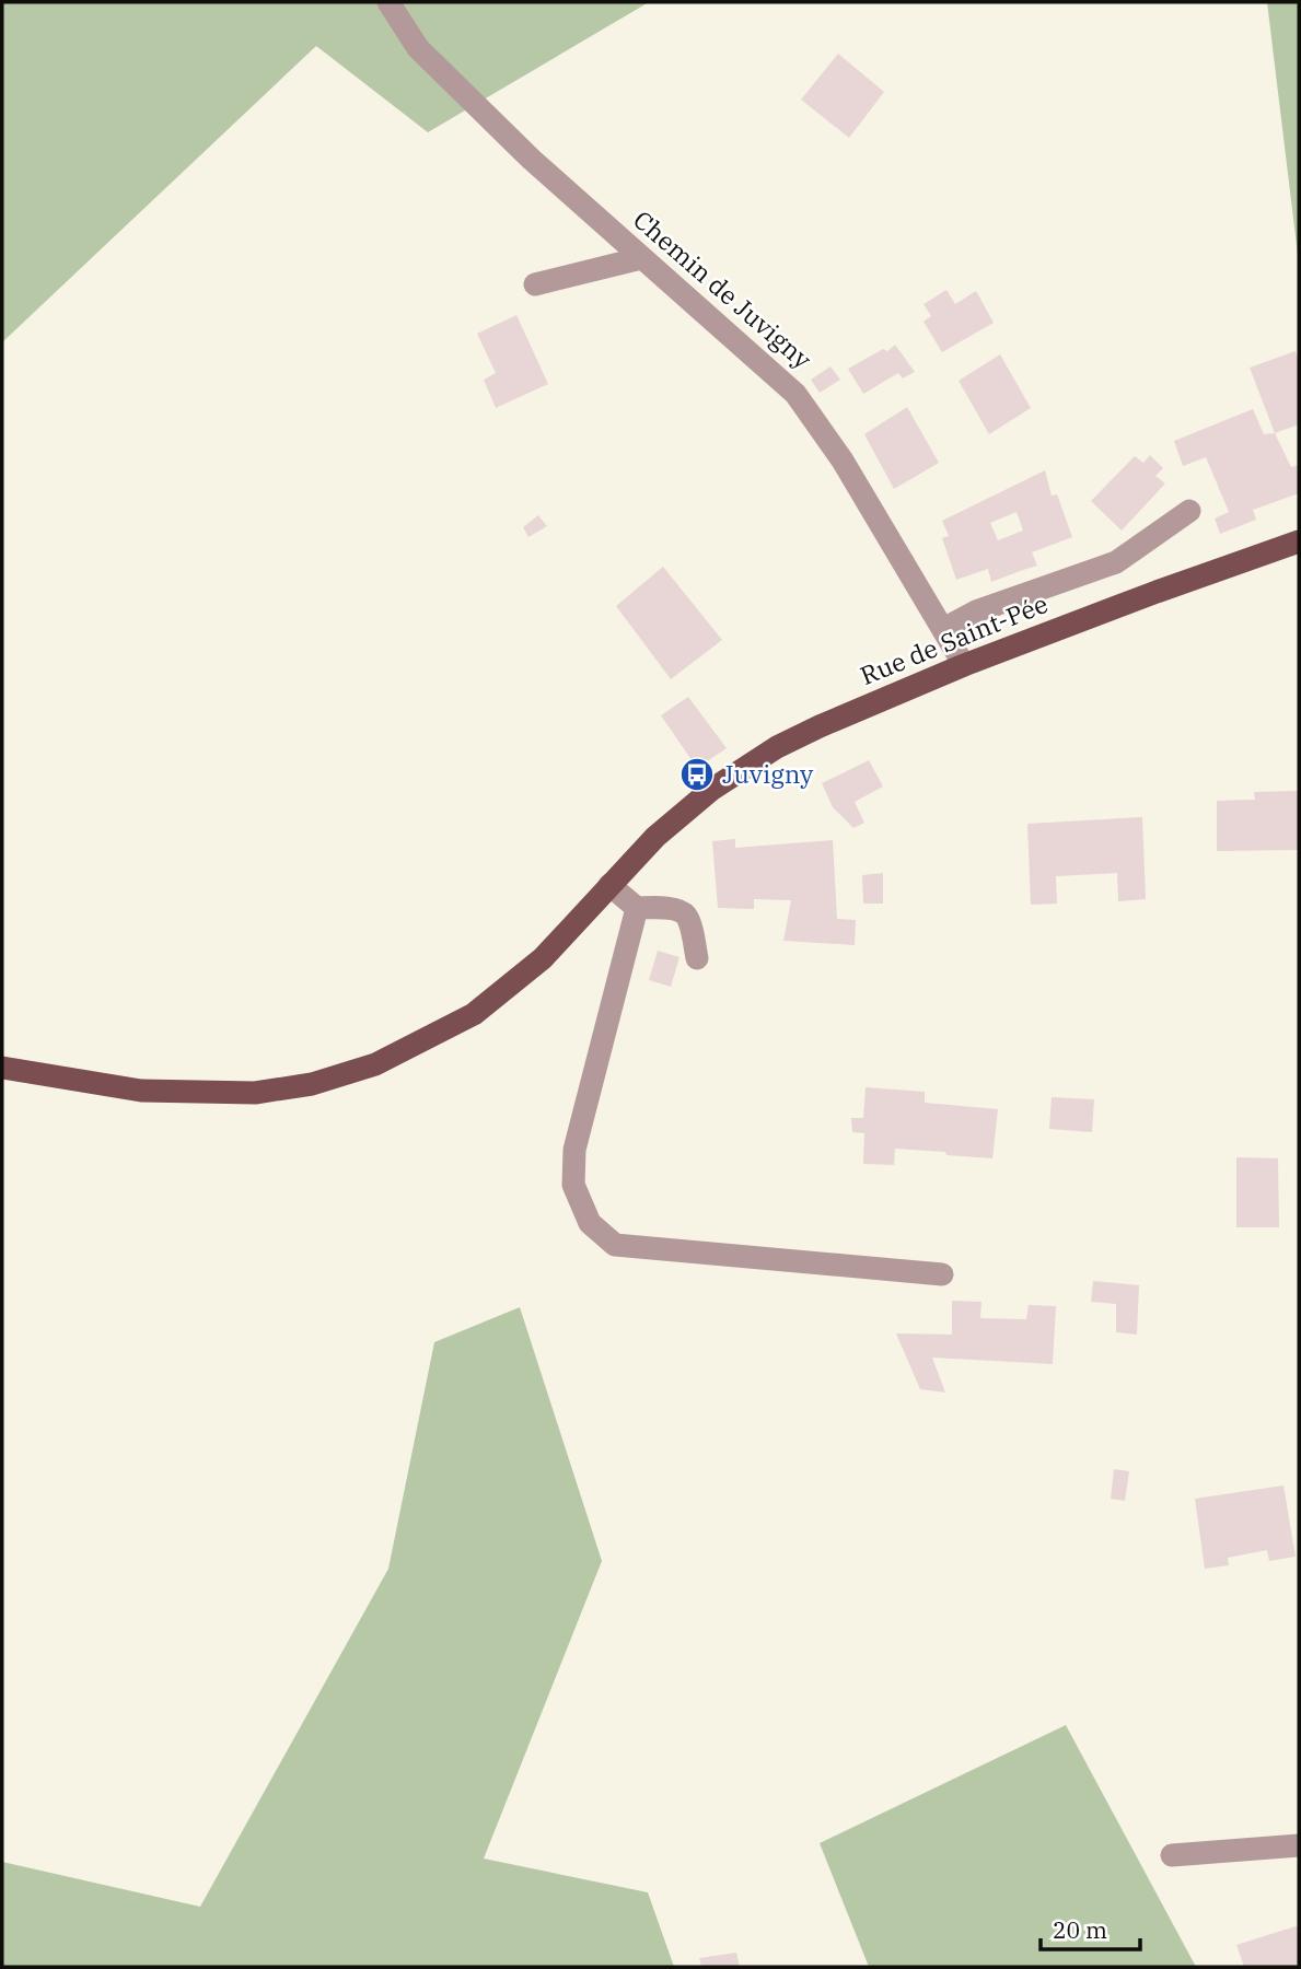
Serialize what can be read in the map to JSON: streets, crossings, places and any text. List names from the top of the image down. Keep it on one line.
{"streets":{"main road":["Rue de Saint-Pée"],"street":["Chemin de Juvigny"]},"crossings":[["Chemin de Juvigny","Rue de Saint-Pée"]],"places":{"bus stop":["Juvigny"]},"scale_bar":"20 m"}
